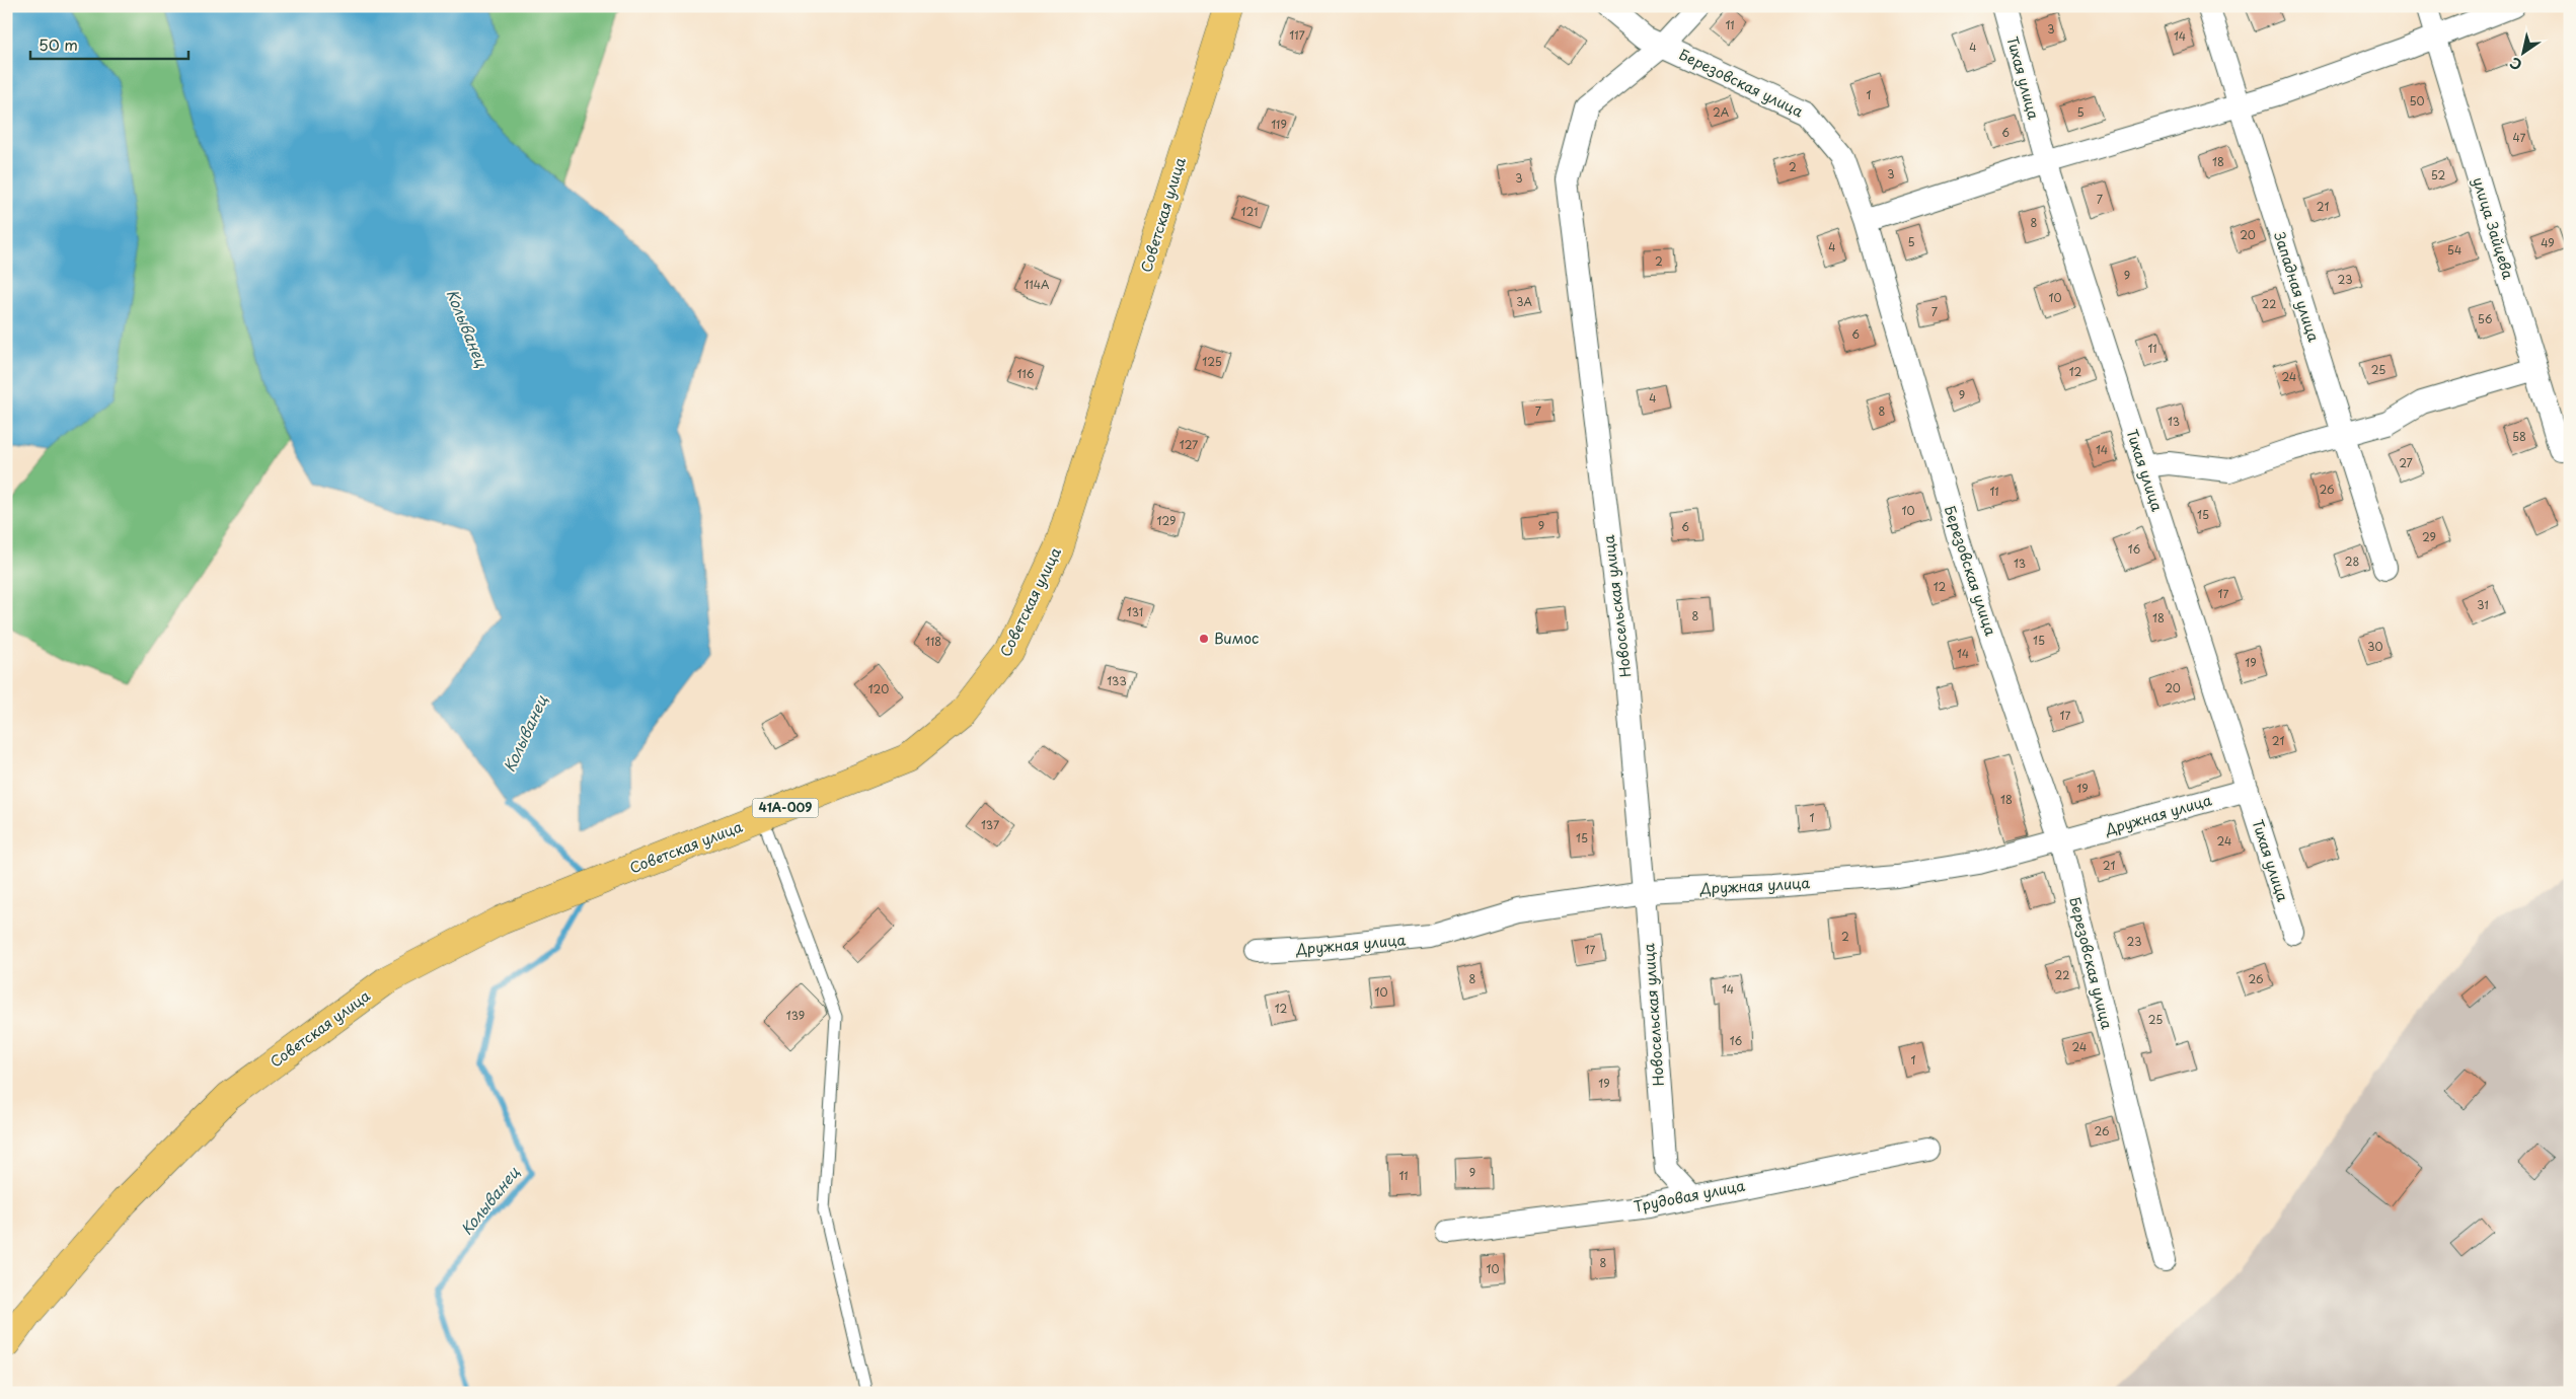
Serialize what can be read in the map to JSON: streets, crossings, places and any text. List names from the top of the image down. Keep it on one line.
{"streets":{"main road":["Советская улица","41А-009"],"street":["Тихая улица","Березовская улица","улица Зайцева","Западная улица","Новосельская улица","Дружная улица","Трудовая улица"]},"crossings":[["Тихая улица","Дружная улица"],["Березовская улица","Новосельская улица"],["Березовская улица","Дружная улица"],["Новосельская улица","Дружная улица"],["Новосельская улица","Трудовая улица"]],"water":["Колыванец"],"places":["Вимос"],"house_numbers":["11","3","117","14","4","1","50","2А","5","119","6","47","18","2","3","52","3","7","21","121","8","20","5","49","4","54","2","9","23","114А","10","3А","22","7","56","6","11","125","25","12","116","24","9","4","7","8","13","58","127","14","27","26","11","10","15","129","9","6","29","16","28","13","12","17","31","131","8","18","15","118","30","14","19","133","20","120","17","21","19","18","1","137","15","24","21","2","23","17","22","8","26","14","10","12","139","25","16","24","1","19","26","9","11","8","10"],"scale_bar":"50 m","north":"bottom left"}
